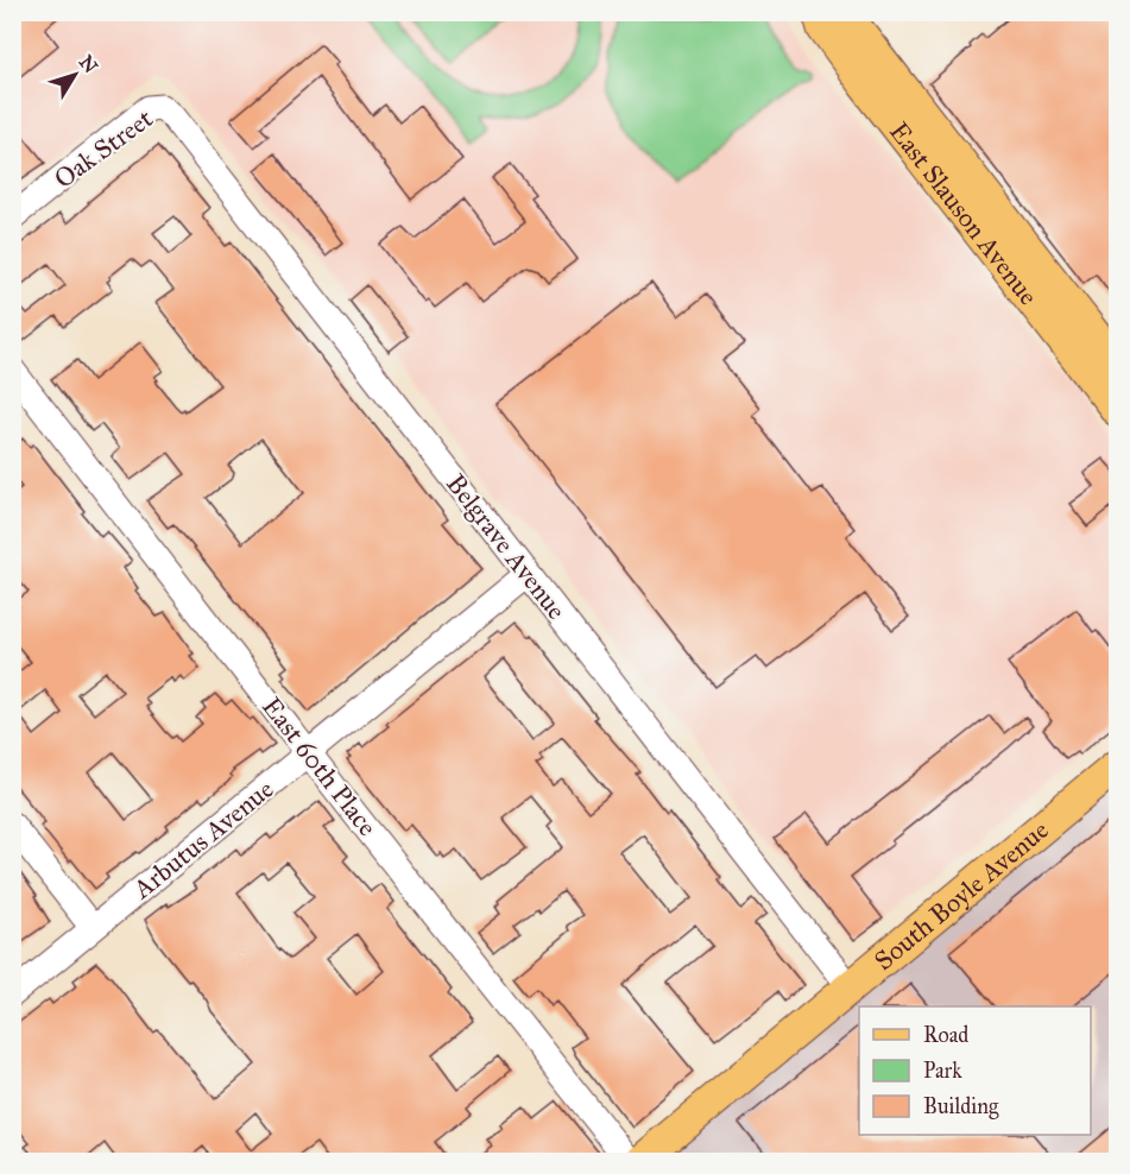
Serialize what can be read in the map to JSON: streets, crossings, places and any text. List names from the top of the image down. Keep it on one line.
{"streets":{"main road":["East Slauson Avenue","South Boyle Avenue"],"street":["Oak Street","Belgrave Avenue","East 60th Place","Arbutus Avenue"]},"crossings":[["Oak Street","Belgrave Avenue"],["Belgrave Avenue","Arbutus Avenue"],["Belgrave Avenue","South Boyle Avenue"],["East 60th Place","Arbutus Avenue"]],"legend":["Road","Park","Building"],"north":"top right"}
